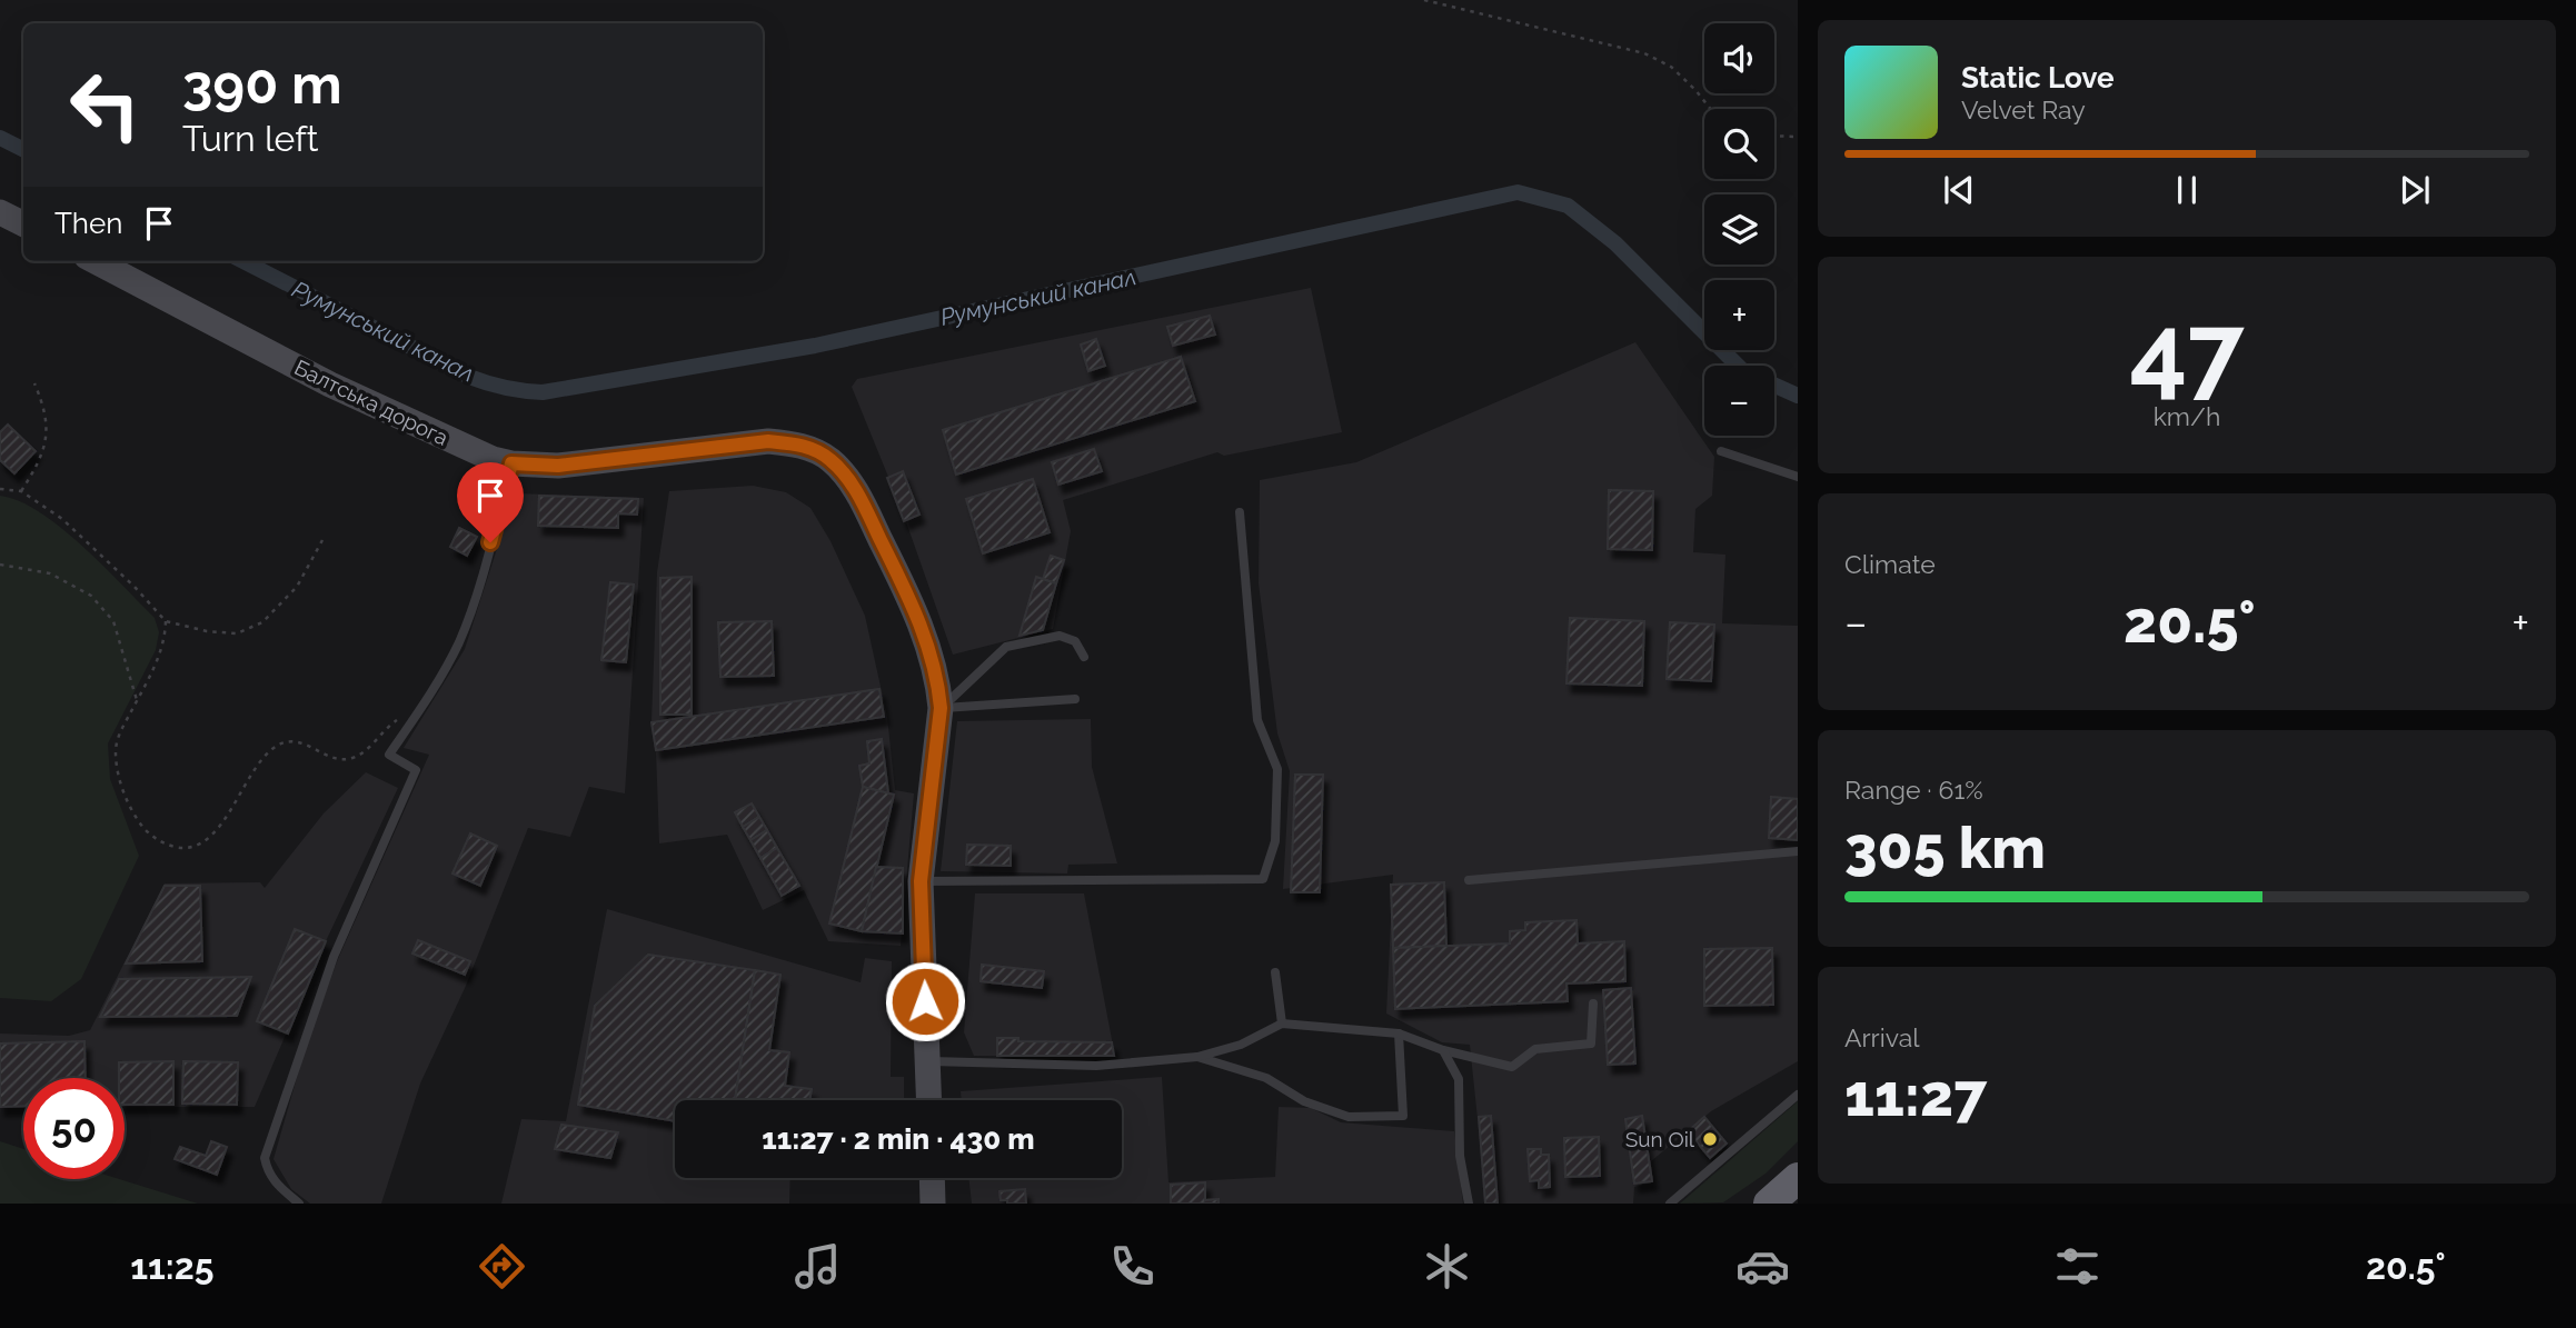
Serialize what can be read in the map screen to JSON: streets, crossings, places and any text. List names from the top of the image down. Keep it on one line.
{"streets":{"main road":["Балтська дорога"]},"water":["Румунський канал"],"places":["Sun Oil"],"page":{"map_buttons":["+","−"],"turn":["390 m","Turn left"],"song":["Static Love","Velvet Ray"],"then":"Then","tile":[["47","km/h"],"Climate",["Range · 61%","305 km"],["Arrival","11:27"]],"heat":["−","20.5°","+"],"limit":"50","trip":"11:27 · 2 min · 430 m","tabs":["11:25","20.5°"]}}
